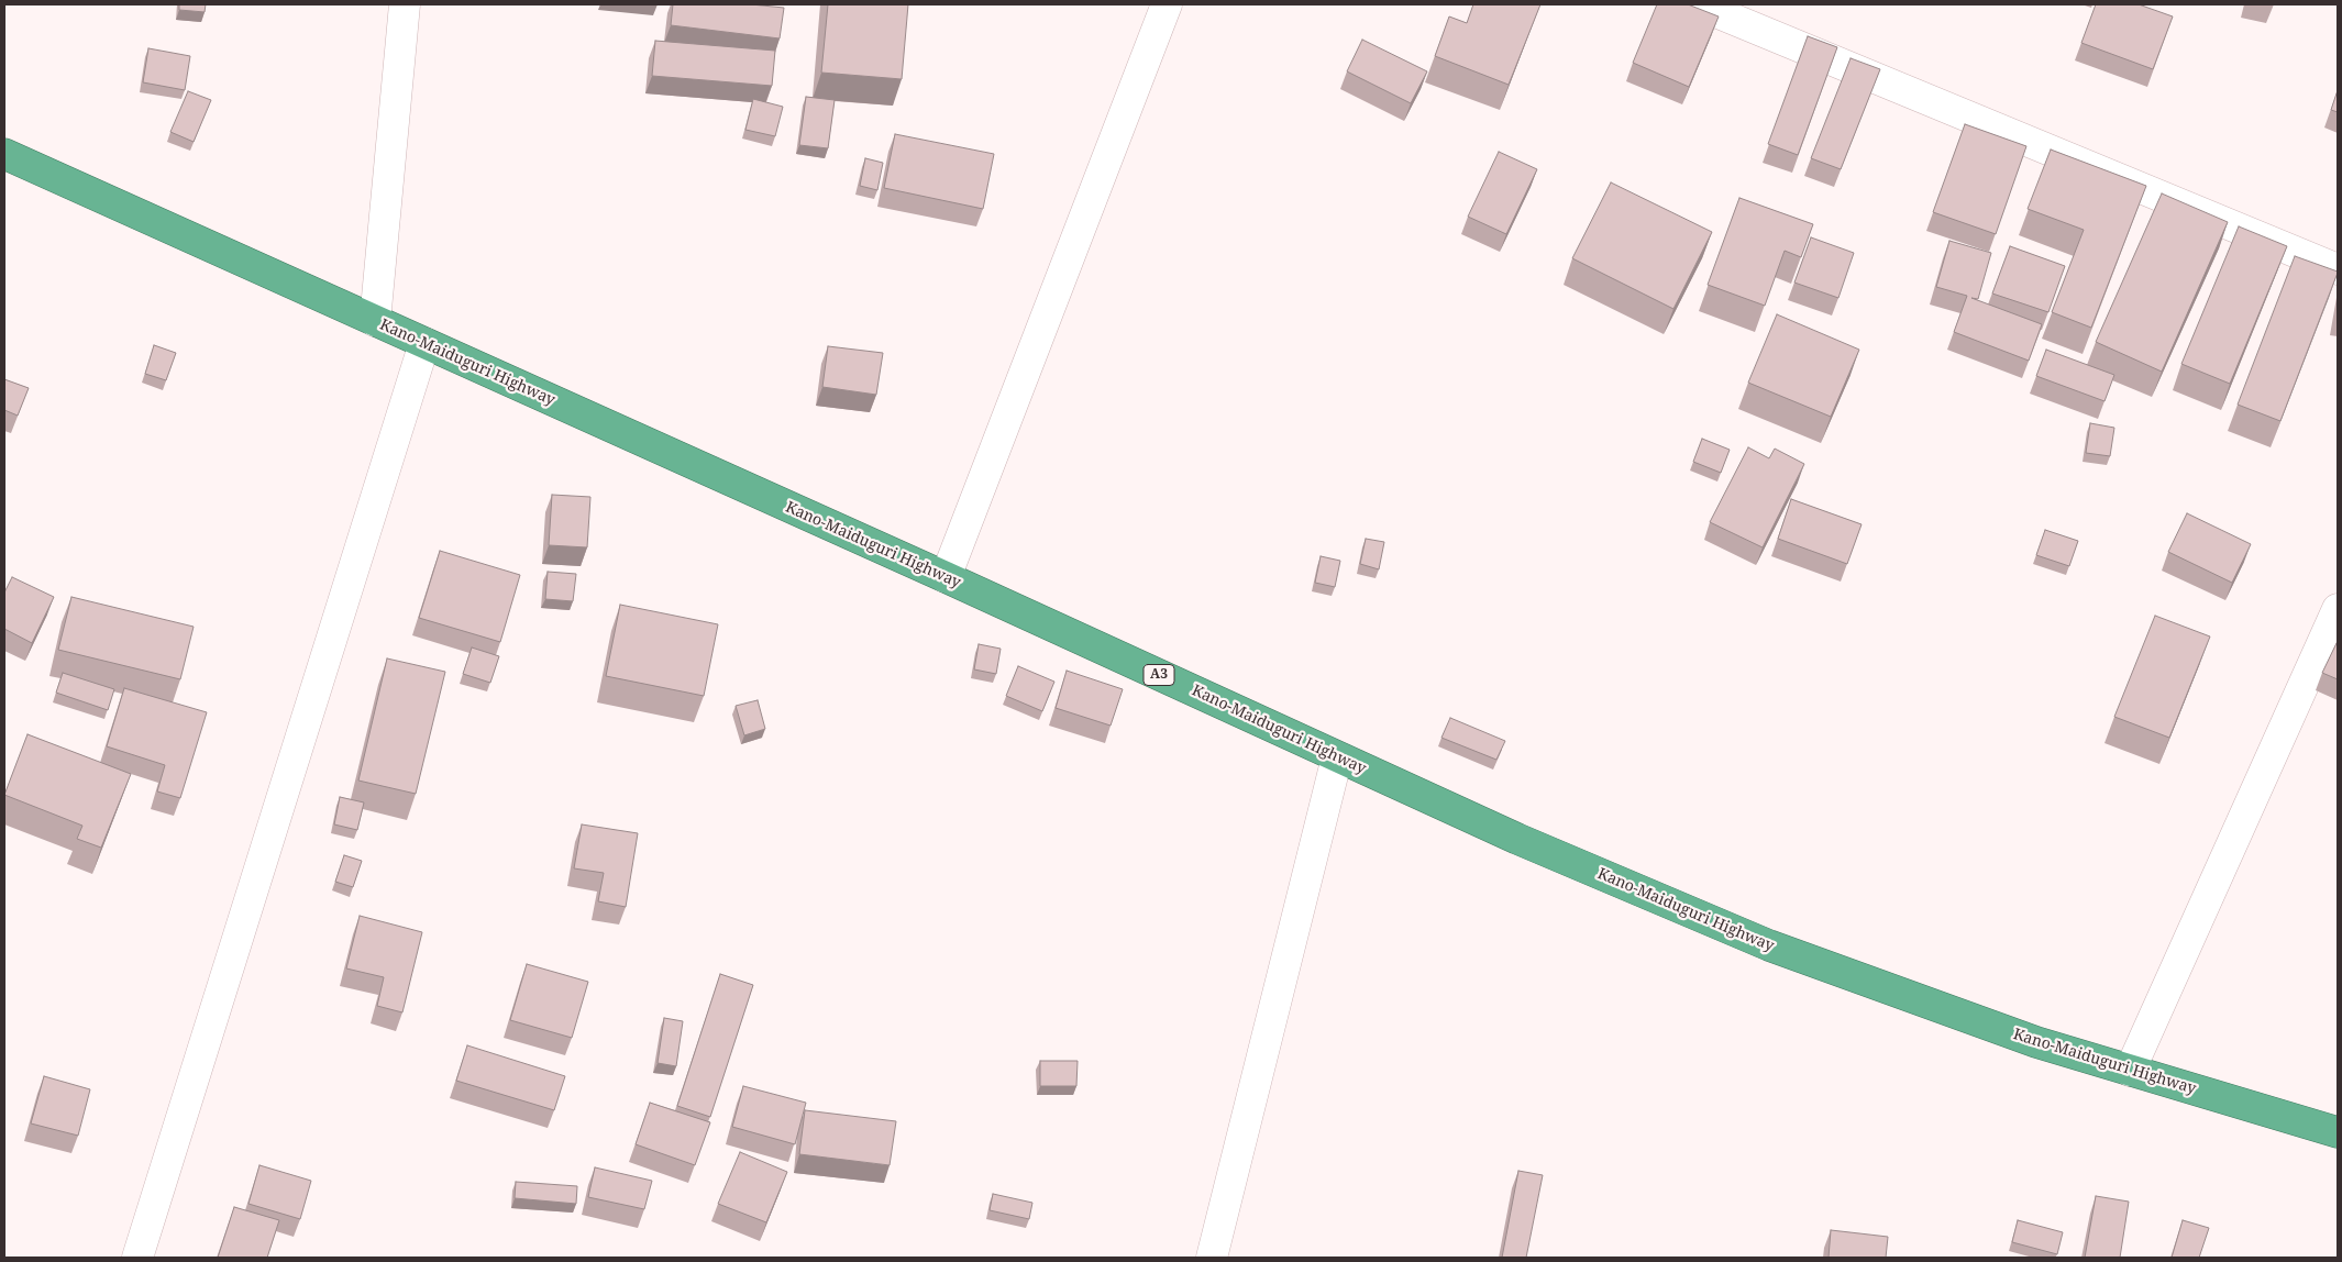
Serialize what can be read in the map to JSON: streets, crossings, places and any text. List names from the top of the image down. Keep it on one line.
{"streets":{"highway":["Kano-Maiduguri Highway","A3"]}}
